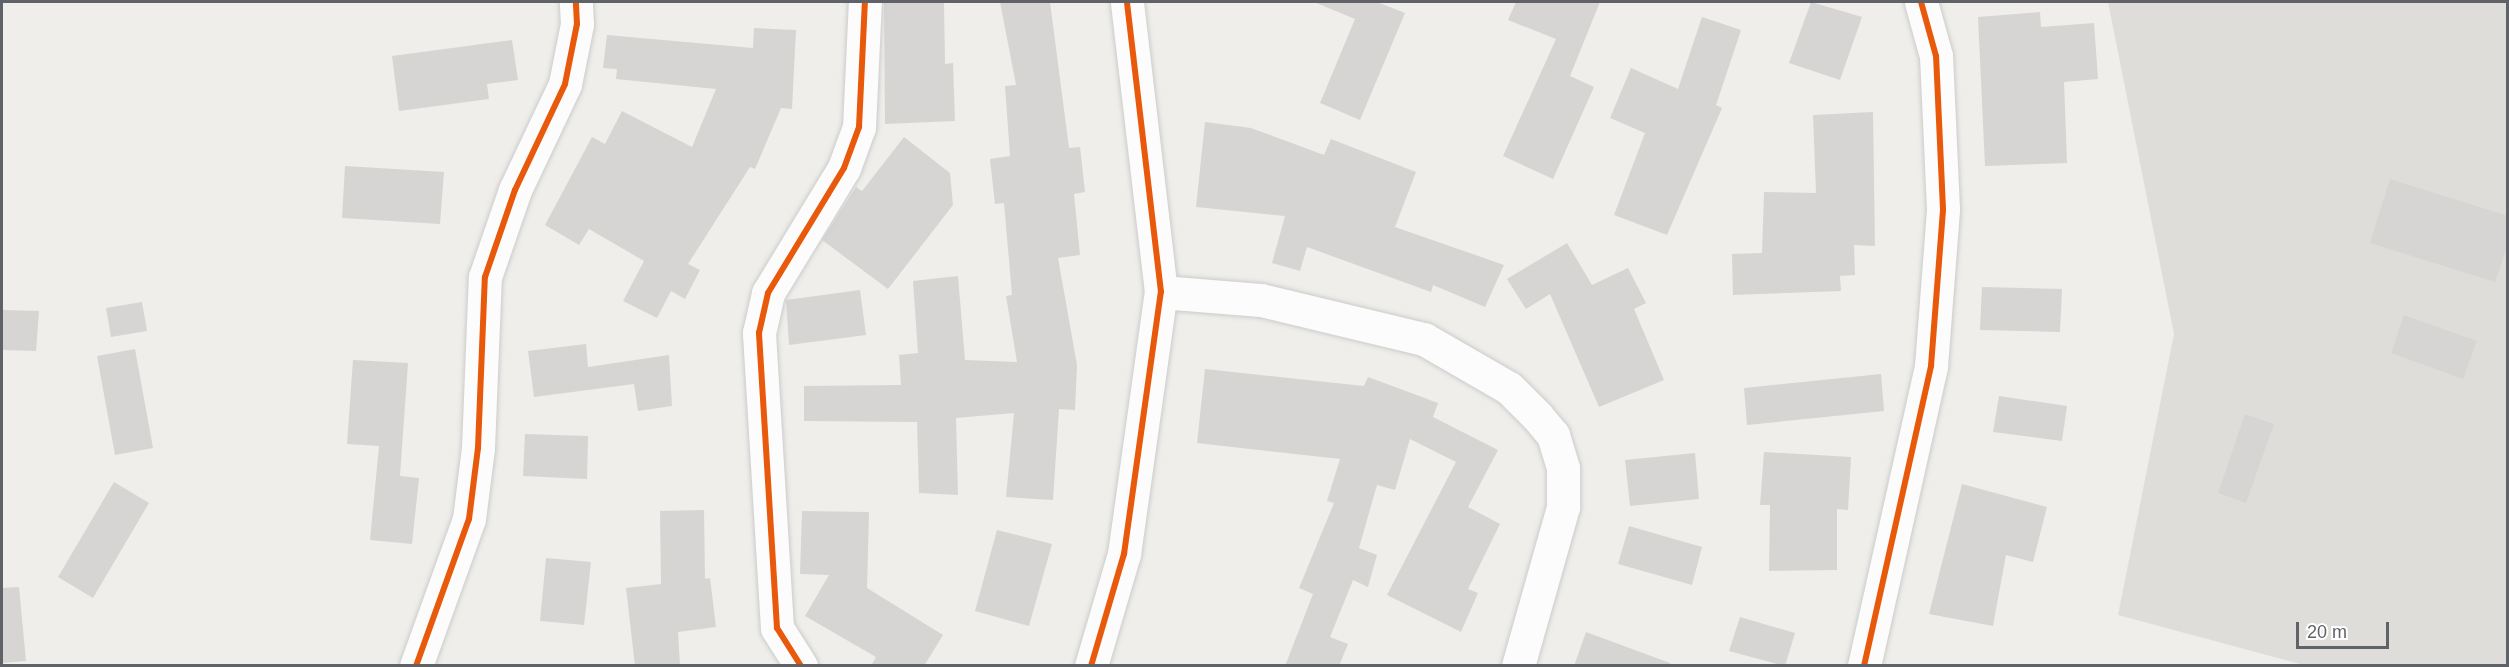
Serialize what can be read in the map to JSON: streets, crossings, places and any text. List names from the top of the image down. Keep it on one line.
{"scale_bar":"20 m"}
